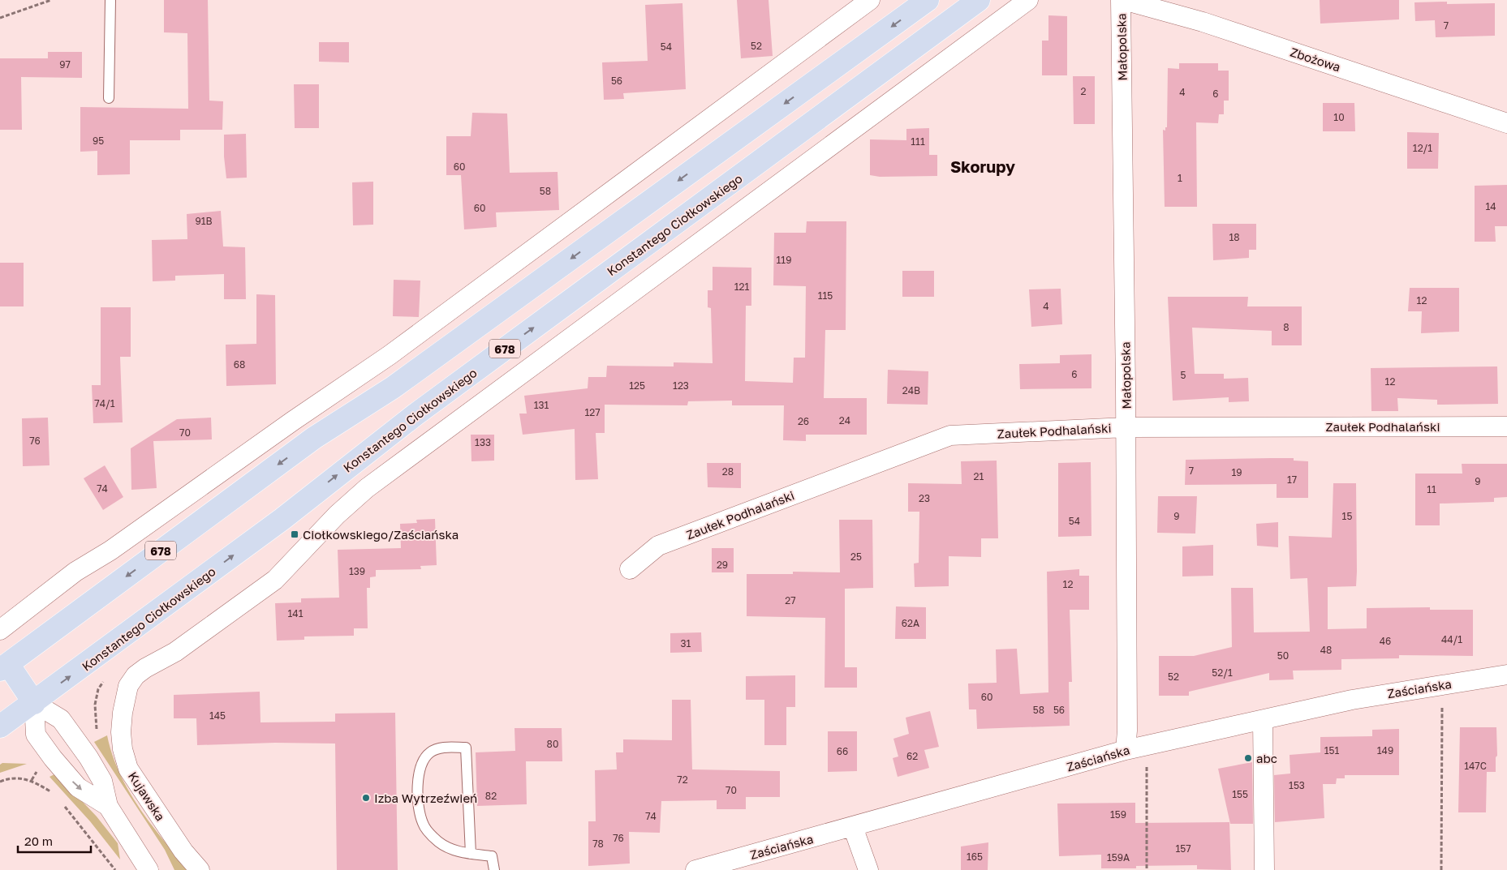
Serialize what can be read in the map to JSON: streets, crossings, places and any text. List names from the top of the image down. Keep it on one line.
{"streets":{"highway":["Konstantego Ciołkowskiego","678"],"street":["Małopolska","Zbożowa","Zaułek Podhalański","Zaściańska","Kujawska"]},"crossings":[["Małopolska","Zbożowa"],["Małopolska","Zaułek Podhalański"],["Małopolska","Zaściańska"]],"districts":["Skorupy"],"places":{"transit":["Ciołkowskiego/Zaściańska"],"other":["abc","Izba Wytrzeźwień"]},"house_numbers":["7","52","54","97","56","2","4","6","10","95","111","12/1","60","1","58","14","60","91B","18","119","121","115","12","4","8","68","6","5","12","125","123","24B","74/1","131","127","24","26","70","76","133","7","28","19","21","17","9","74","11","23","9","15","54","25","29","139","12","27","141","62A","44/1","46","31","48","50","52/1","52","60","58","56","145","80","151","149","66","62","147C","72","153","70","155","82","159","74","76","78","157","165","159A"],"scale_bar":"20 m"}
